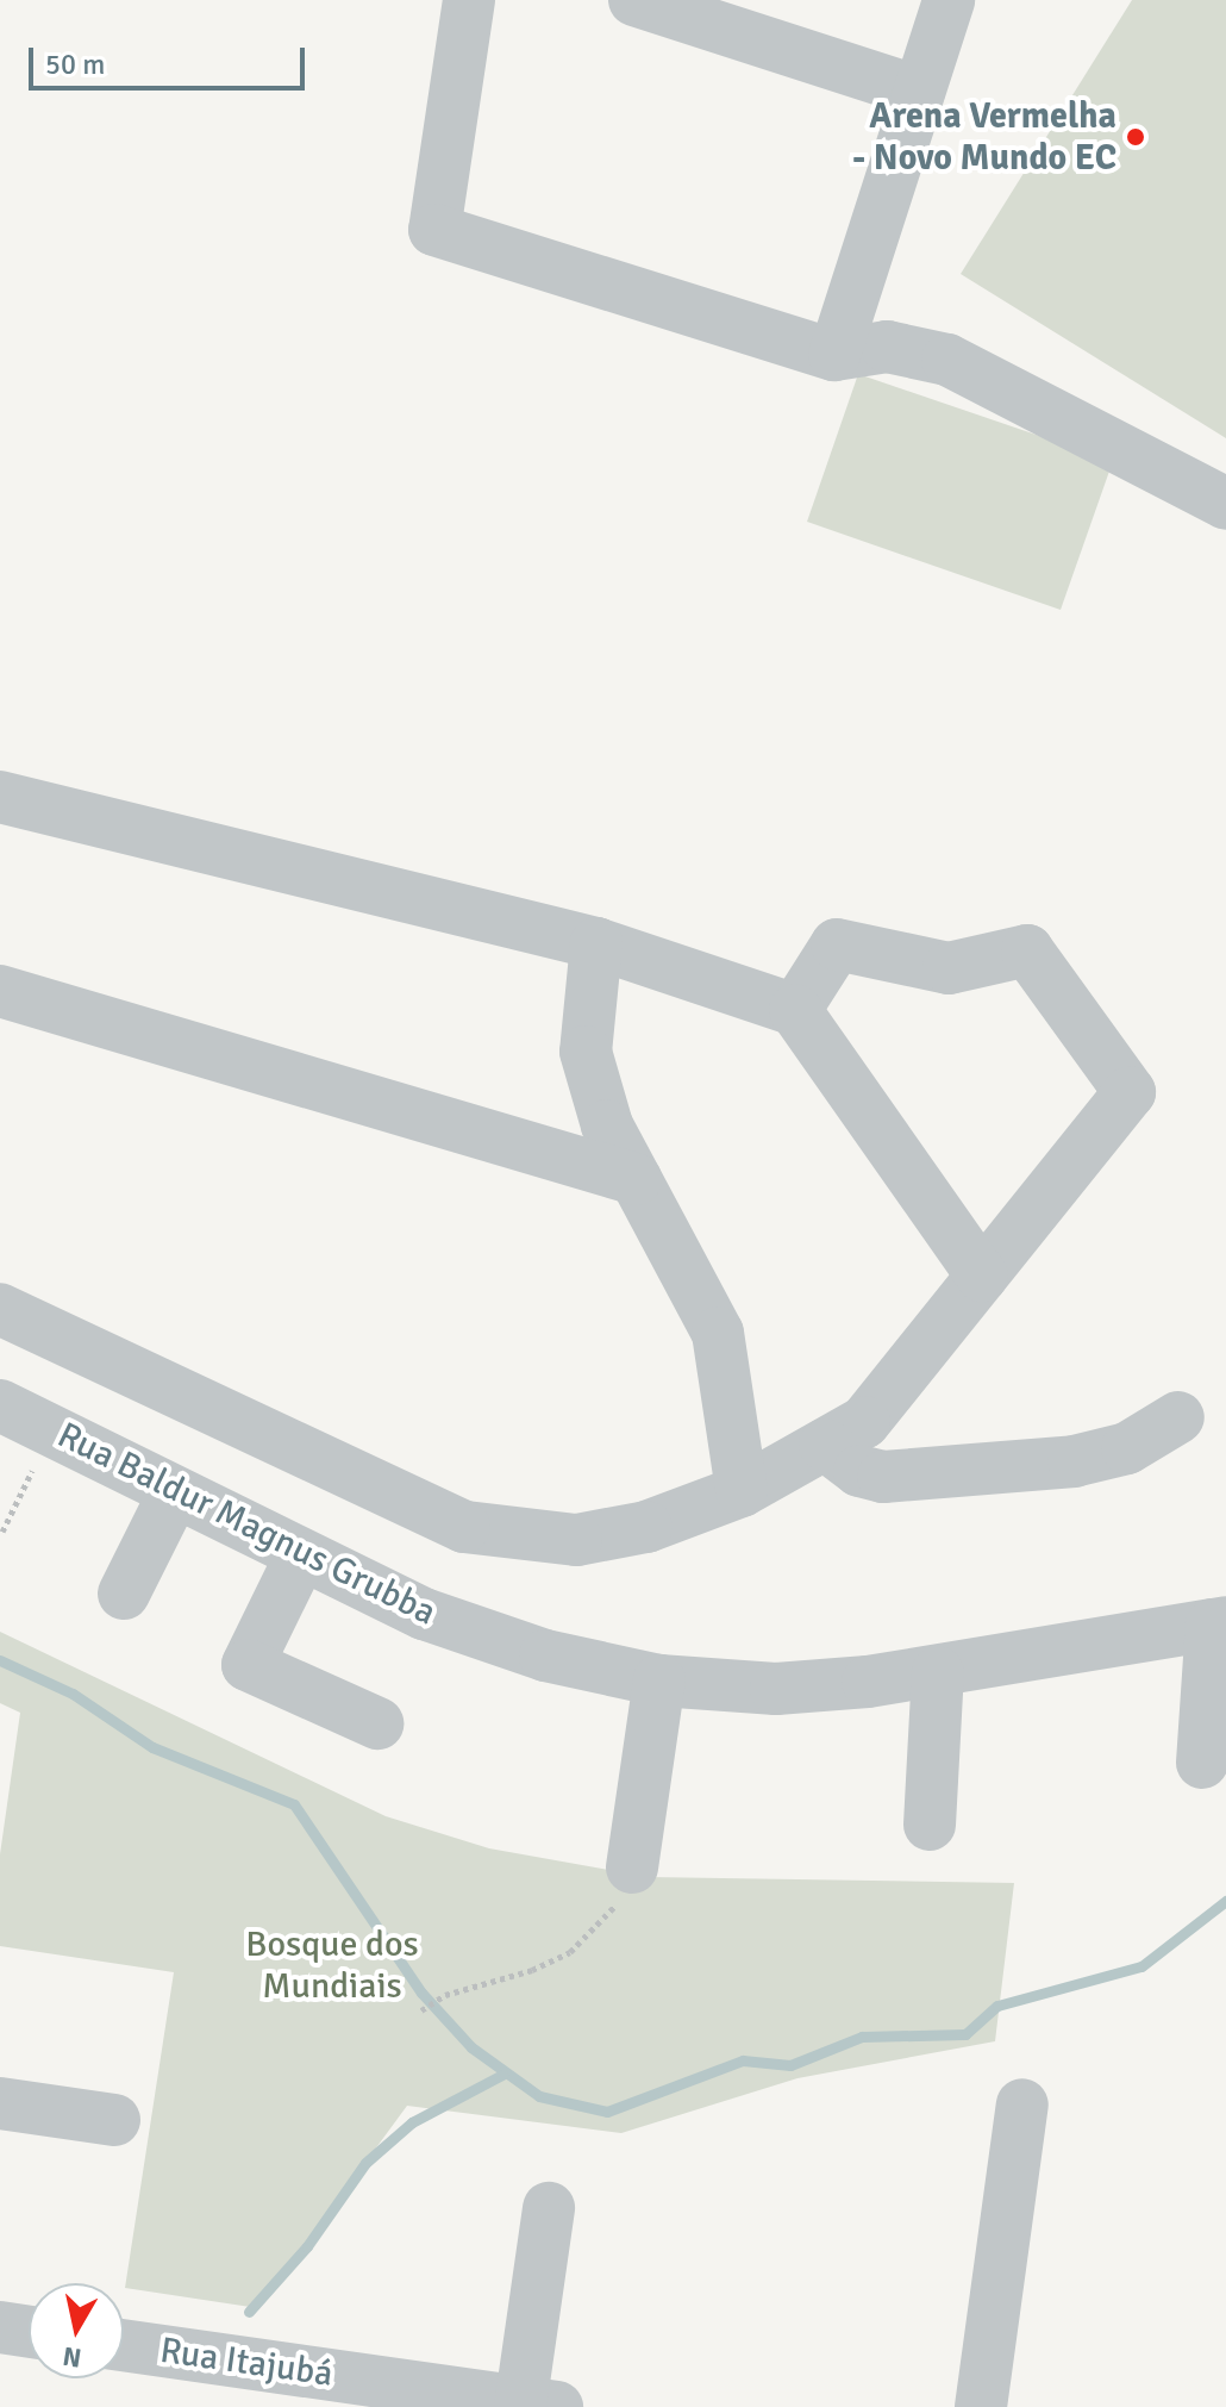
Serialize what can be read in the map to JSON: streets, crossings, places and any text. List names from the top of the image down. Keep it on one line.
{"streets":{"street":["Rua Baldur Magnus Grubba","Rua Itajubá"]},"parks":["Bosque dos Mundiais"],"places":["Arena Vermelha - Novo Mundo EC"],"scale_bar":"50 m","north":"bottom"}
